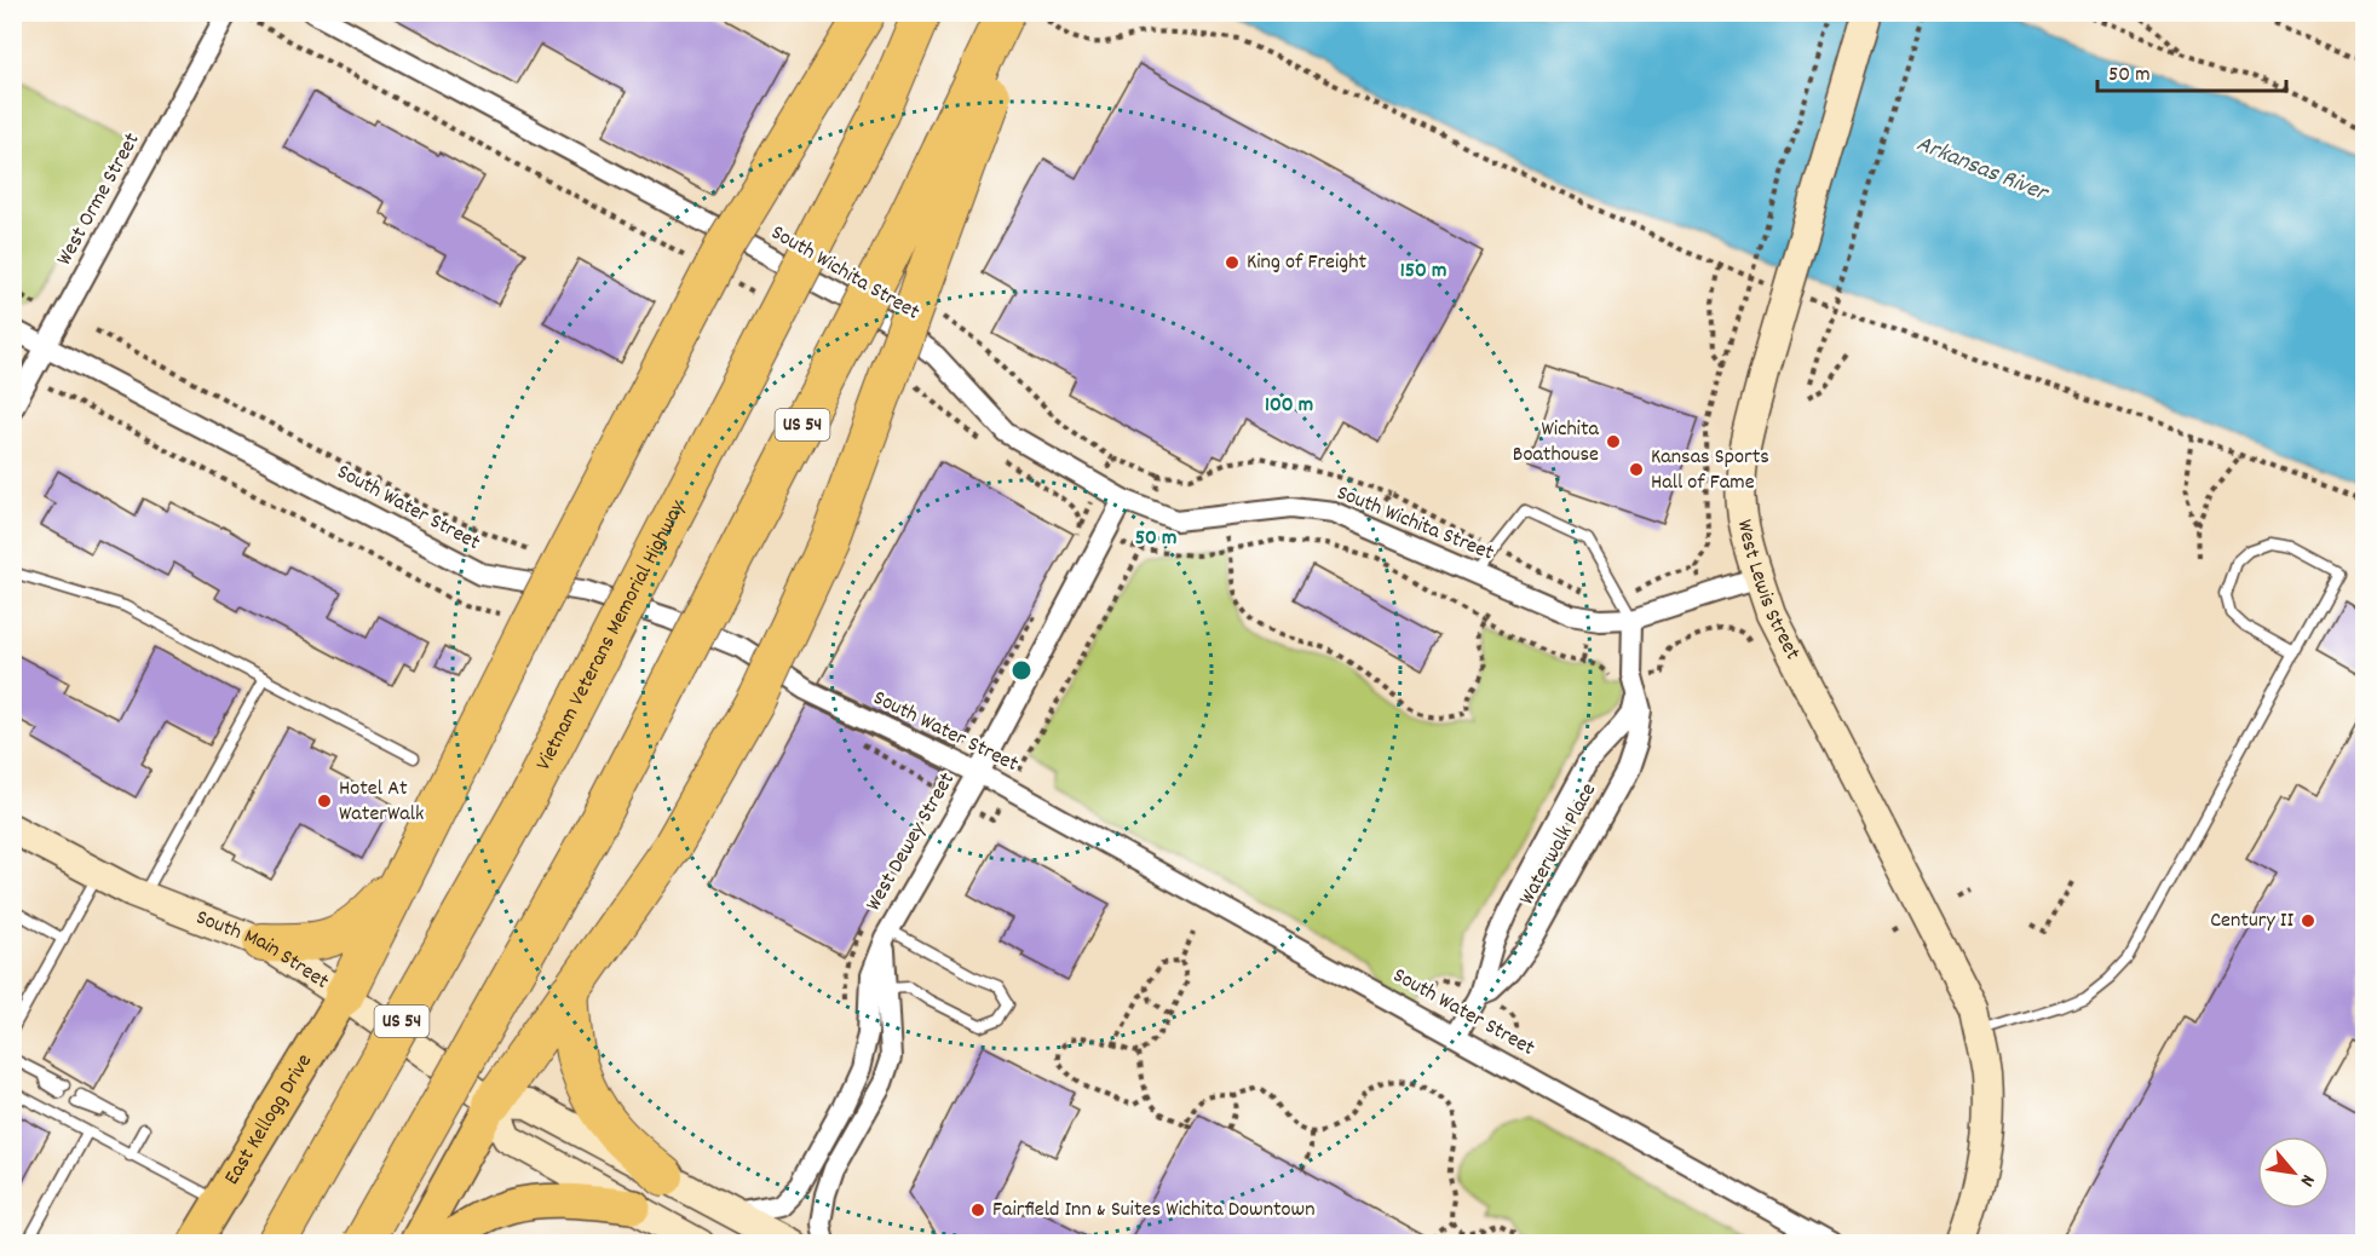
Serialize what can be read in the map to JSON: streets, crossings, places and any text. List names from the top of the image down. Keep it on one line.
{"streets":{"highway":["US 54","Vietnam Veterans Memorial Highway"],"main road":["East Kellogg Drive"],"street":["West Orme Street","South Wichita Street","South Water Street","West Lewis Street","West Dewey Street","Waterwalk Place","South Main Street"]},"crossings":[["West Orme Street","South Water Street"],["South Wichita Street","West Lewis Street"],["South Wichita Street","West Dewey Street"],["South Wichita Street","Waterwalk Place"],["South Water Street","West Dewey Street"],["South Water Street","Waterwalk Place"],["South Main Street","East Kellogg Drive"]],"water":["Arkansas River"],"places":["King of Freight","Wichita Boathouse","Kansas Sports Hall of Fame","Hotel At WaterWalk","Century II","Fairfield Inn & Suites Wichita Downtown"],"scale_bar":"50 m","north":"bottom right","rings":["150 m","100 m","50 m"]}
